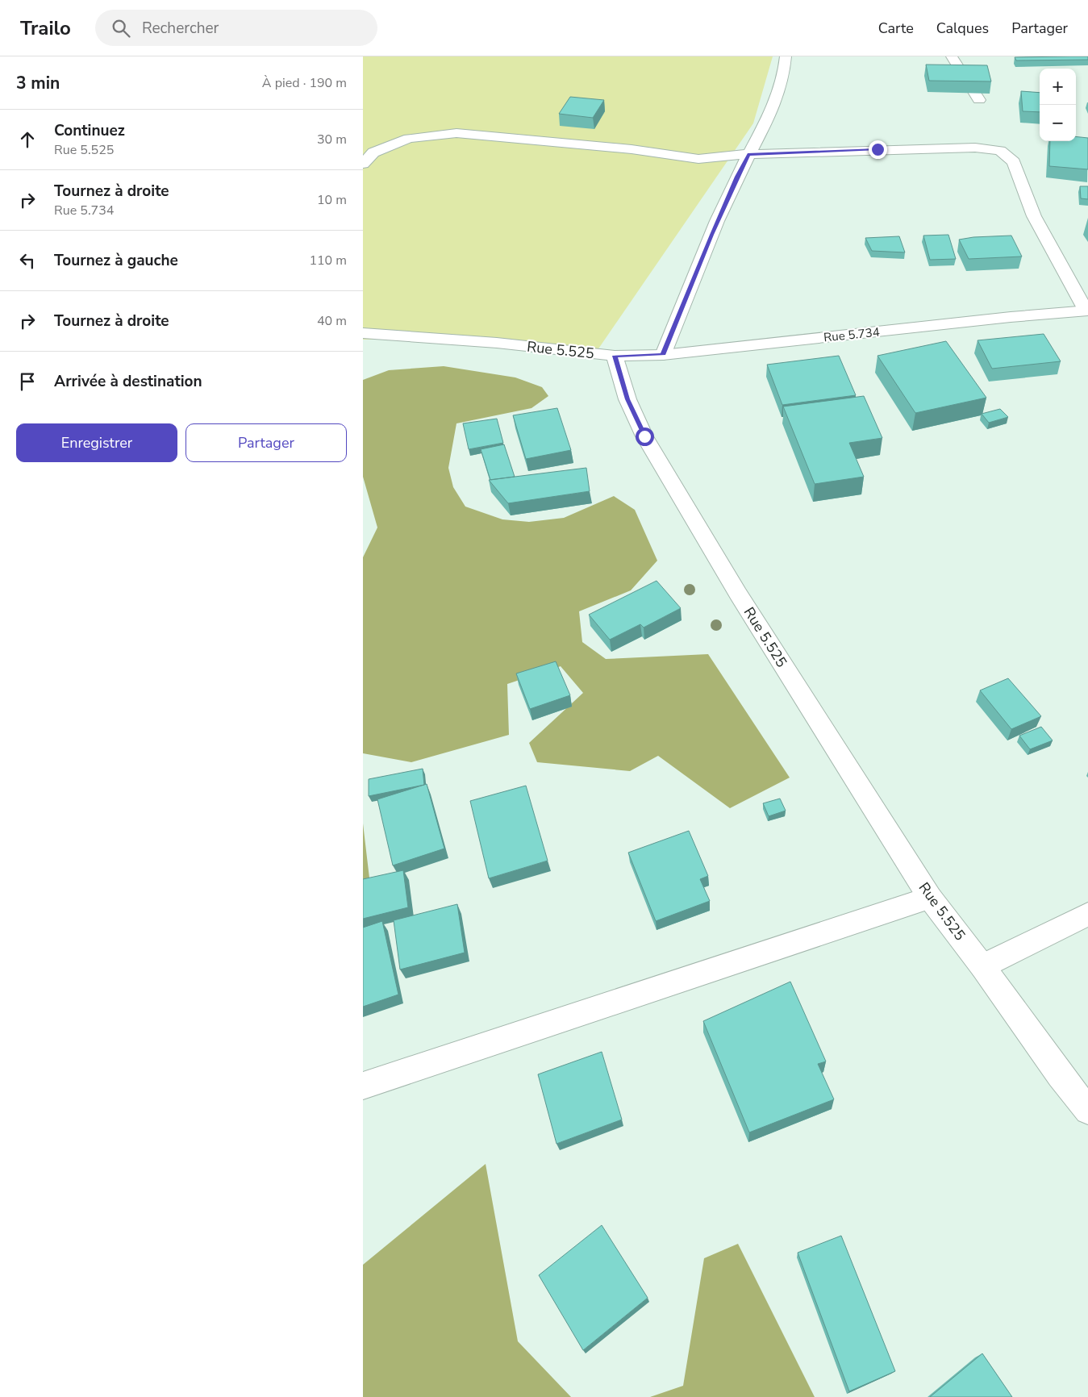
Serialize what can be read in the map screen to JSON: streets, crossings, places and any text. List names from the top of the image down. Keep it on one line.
{"streets":{"street":["Rue 5.734","Rue 5.525"]},"crossings":[["Rue 5.734","Rue 5.525"]],"page":{"header":"Trailo","search":"Rechercher","nav":["Carte","Calques","Partager"],"heading":["3 min","À pied · 190 m"],"map_buttons":["+","−"],"list":[["Continuez","Rue 5.525","30 m"],["Tournez à droite","Rue 5.734","10 m"],["Tournez à gauche","110 m"],["Tournez à droite","40 m"],"Arrivée à destination"],"buttons":["Enregistrer","Partager"]}}
